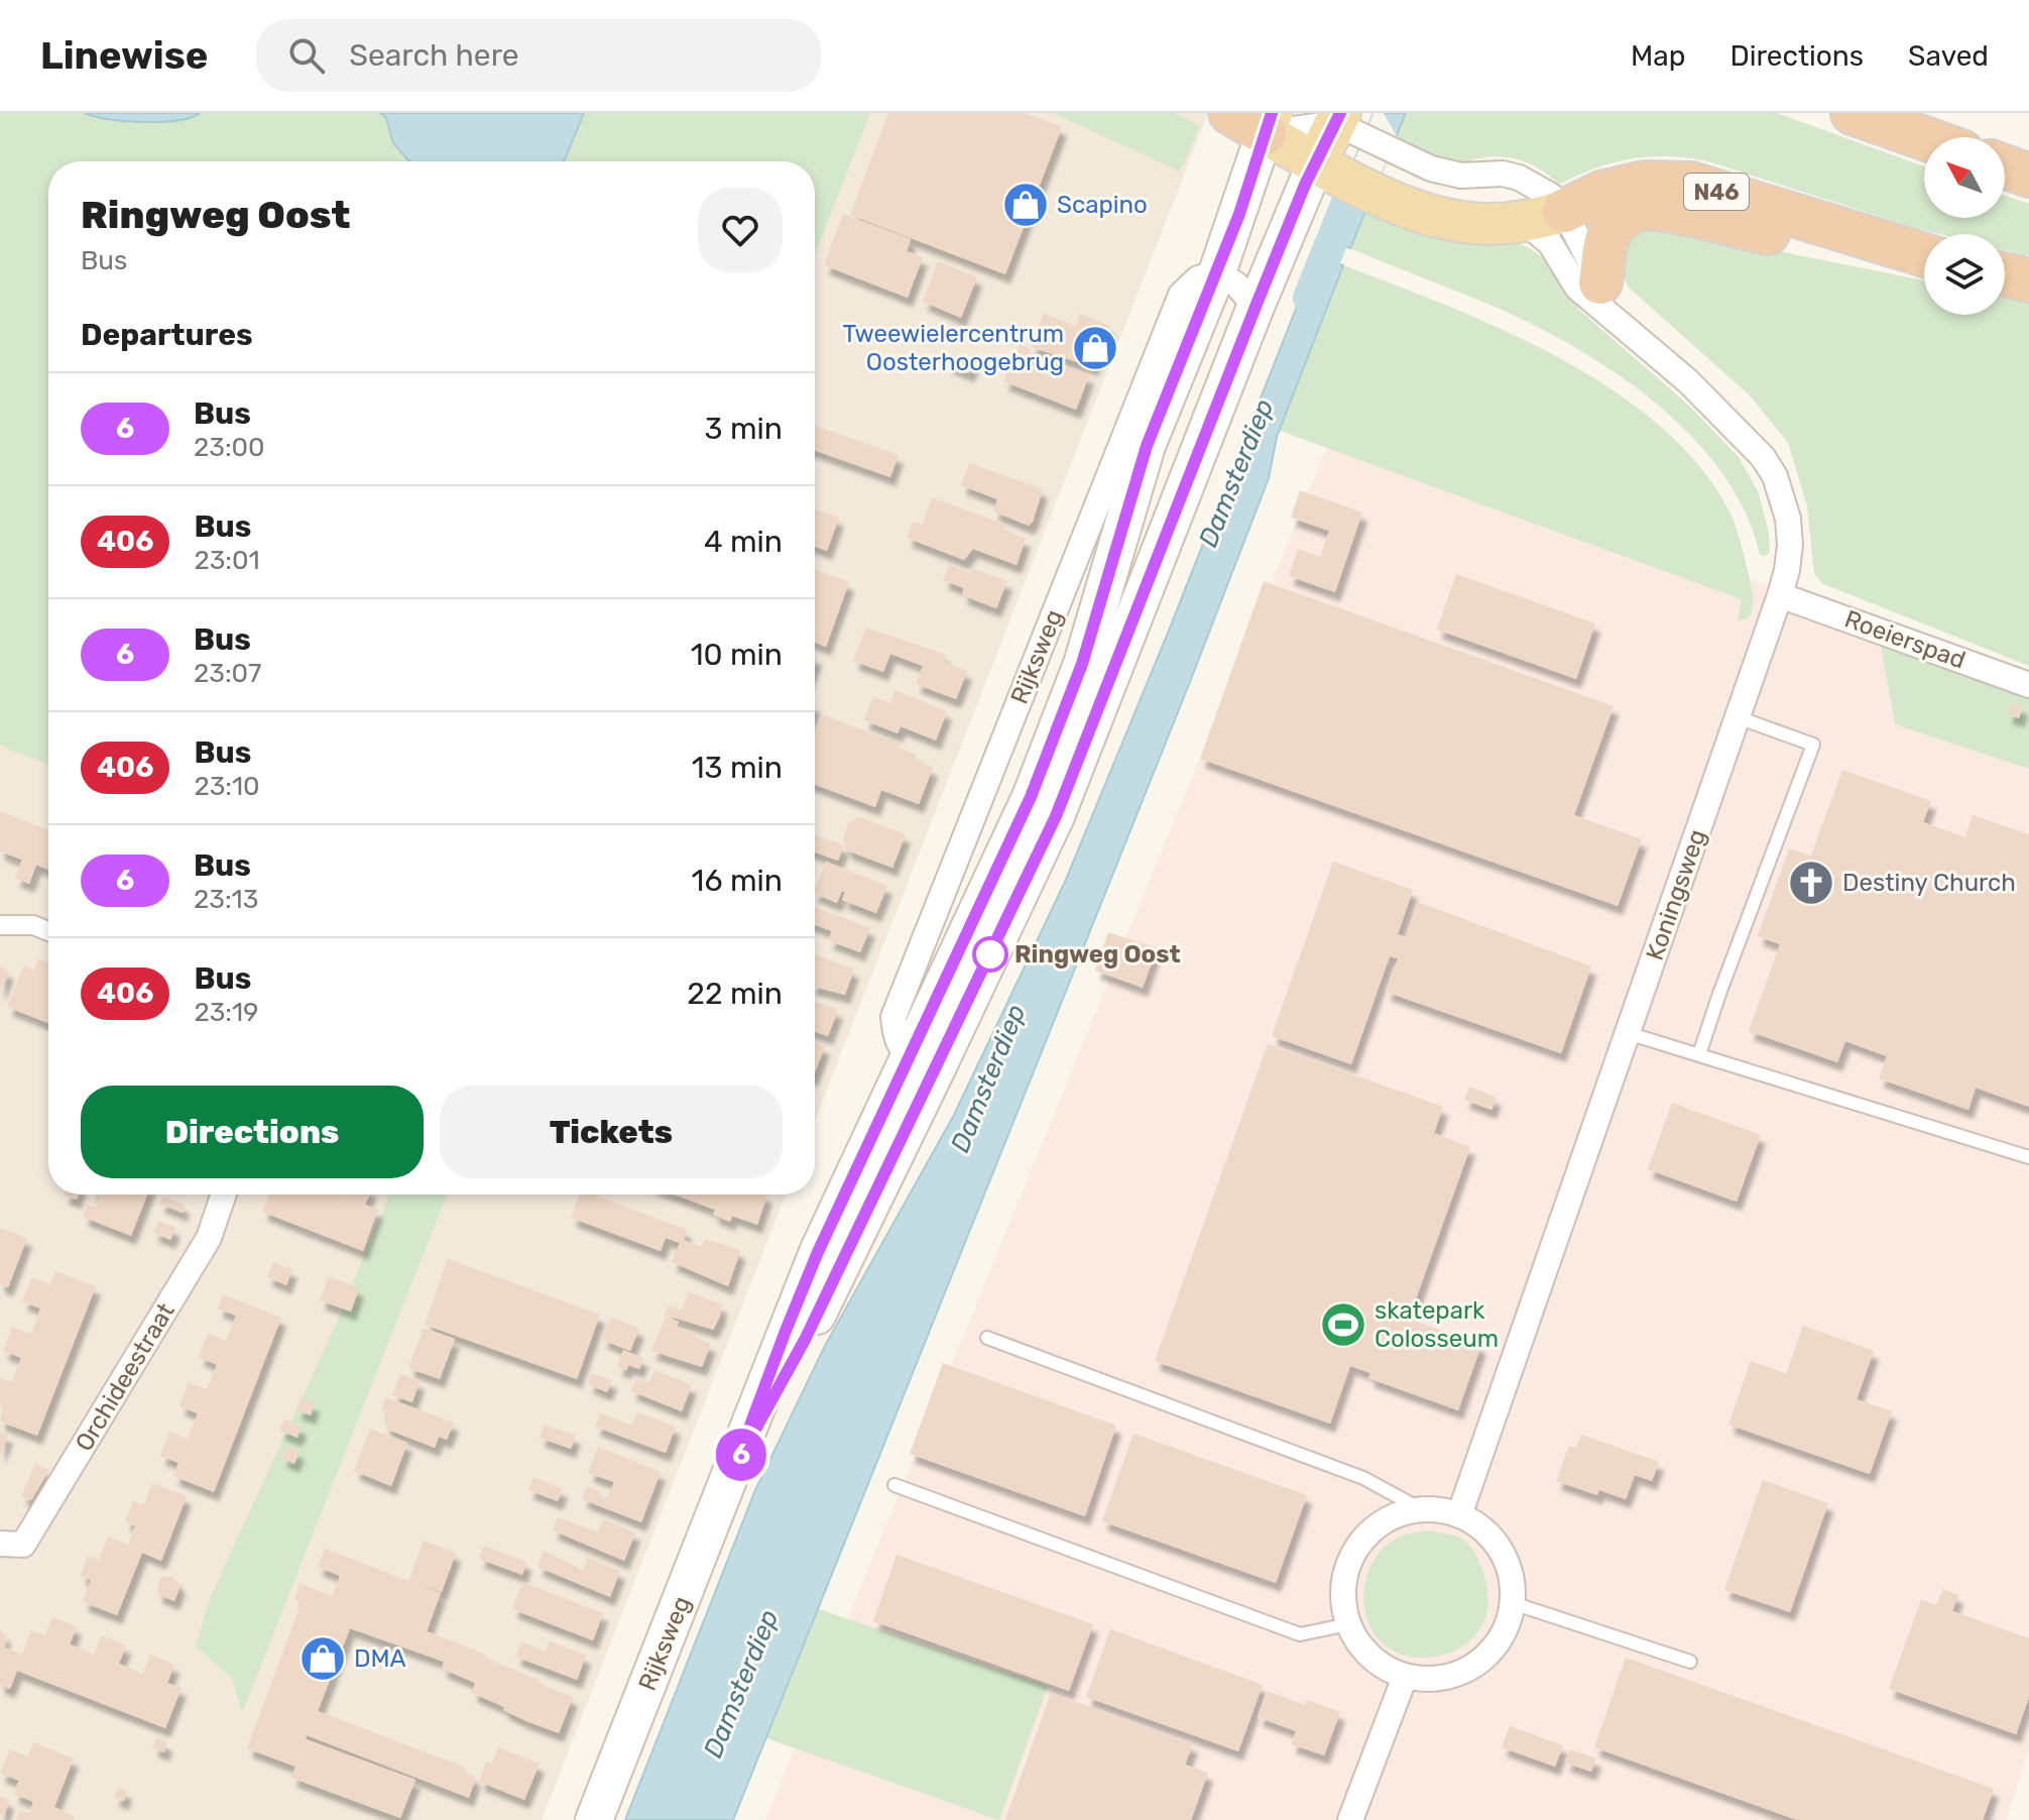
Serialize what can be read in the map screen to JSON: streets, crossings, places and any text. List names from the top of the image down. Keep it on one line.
{"streets":{"highway":["N46"],"main road":["Rijksweg"],"street":["Roeierspad","Koningsweg","Orchideestraat"]},"crossings":[["N46","Koningsweg"],["Roeierspad","Koningsweg"]],"water":["Damsterdiep"],"places":{"shop":["Scapino","Tweewielercentrum Oosterhoogebrug","DMA"],"church":["Destiny Church"],"other":["Ringweg Oost"],"sports":["skatepark Colosseum"]},"lines":["bus line 6"],"north":"top left","page":{"header":"Linewise","search":"Search here","nav":["Map","Directions","Saved"],"on_map":"6","heading":[["Ringweg Oost","Bus"],"Departures"],"list":[{"mark":"6","name":"Bus","note":"23:00","value":"3 min"},{"mark":"406","name":"Bus","note":"23:01","value":"4 min"},{"mark":"6","name":"Bus","note":"23:07","value":"10 min"},{"mark":"406","name":"Bus","note":"23:10","value":"13 min"},{"mark":"6","name":"Bus","note":"23:13","value":"16 min"},{"mark":"406","name":"Bus","note":"23:19","value":"22 min"}],"buttons":["Directions","Tickets"]}}
